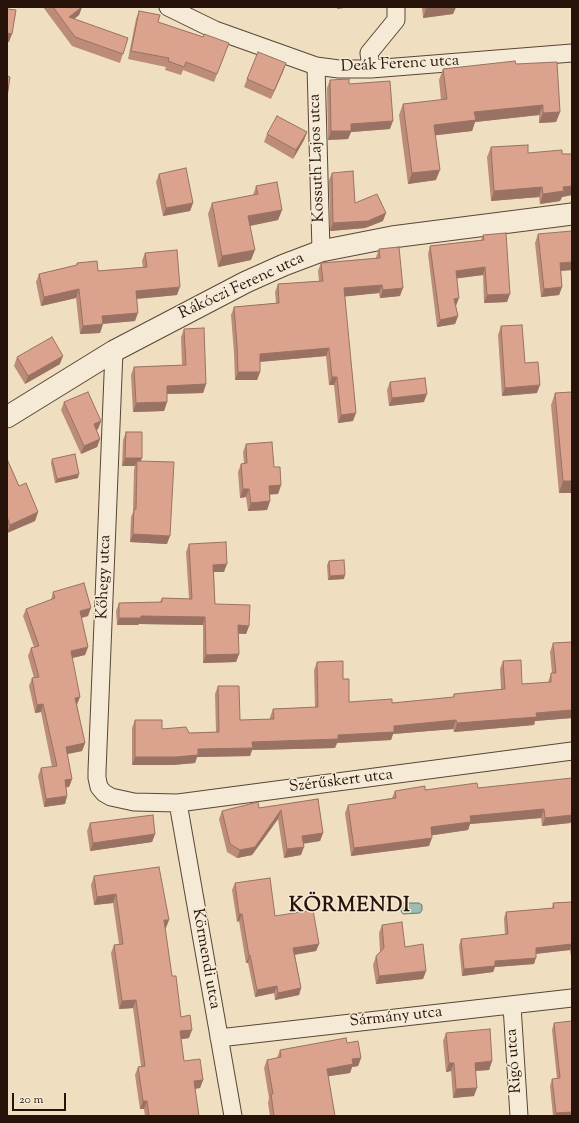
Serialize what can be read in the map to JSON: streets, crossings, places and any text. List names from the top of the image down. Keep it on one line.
{"streets":{"street":["Deák Ferenc utca","Kossuth Lajos utca","Rákóczi Ferenc utca","Kőhegy utca","Szérűskert utca","Körmendi utca","Sármány utca","Rigó utca"]},"crossings":[["Deák Ferenc utca","Kossuth Lajos utca"],["Kossuth Lajos utca","Rákóczi Ferenc utca"],["Rákóczi Ferenc utca","Kőhegy utca"],["Kőhegy utca","Szérűskert utca"],["Szérűskert utca","Körmendi utca"],["Körmendi utca","Sármány utca"],["Sármány utca","Rigó utca"]],"districts":["KÖRMENDI"],"scale_bar":"20 m"}
